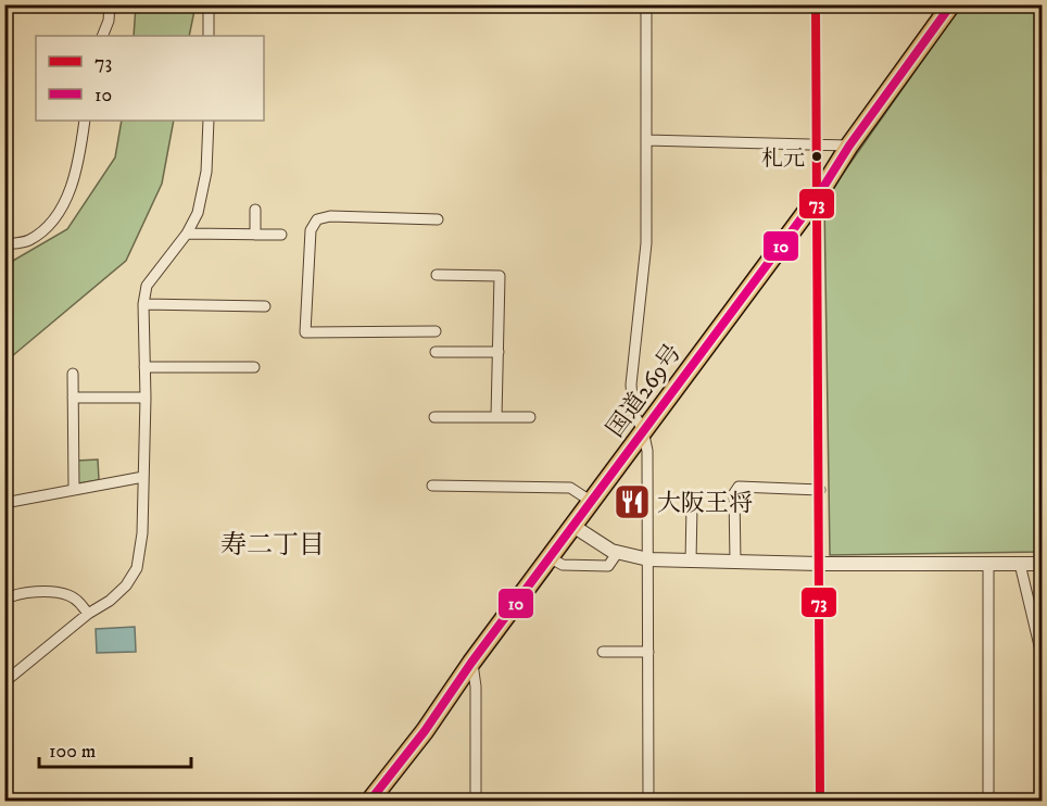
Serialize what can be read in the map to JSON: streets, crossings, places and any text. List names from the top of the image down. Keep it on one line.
{"streets":{"highway":["国道269号"]},"districts":["寿二丁目"],"places":{"other":["札元"],"restaurant":["大阪王将"]},"lines":["transit line 73","transit line 10"],"legend":["73","10"],"scale_bar":"100 m"}
